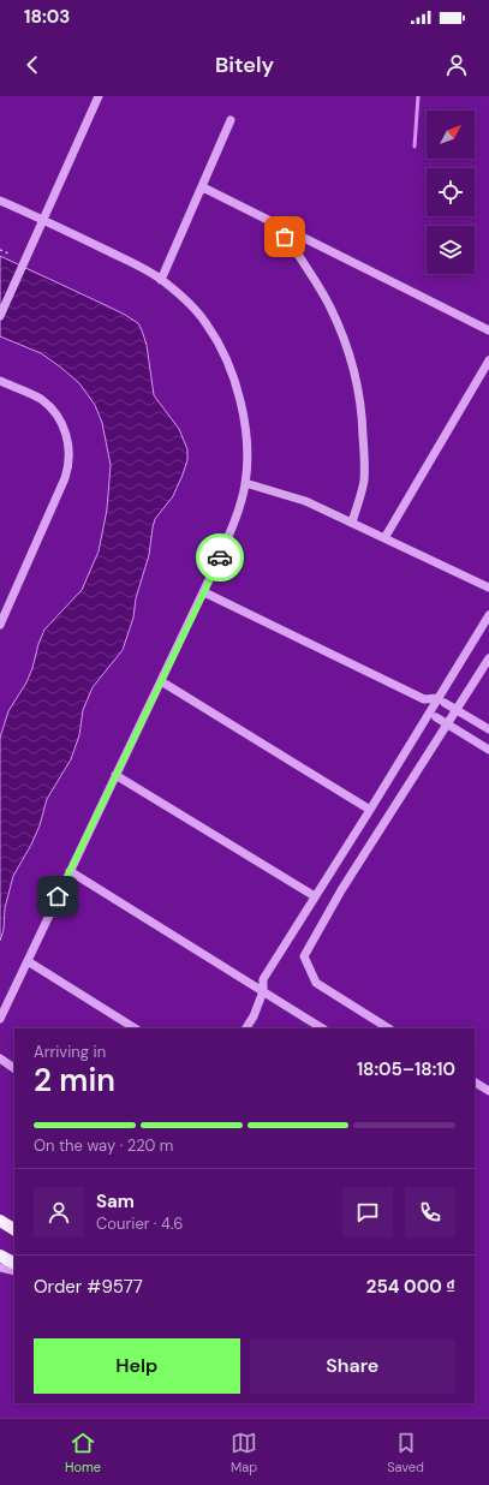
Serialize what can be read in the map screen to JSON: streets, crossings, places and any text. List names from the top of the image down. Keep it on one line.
{"north":"top right","page":{"status":"18:03","header":"Bitely","heading":["2 min","Arriving in","18:05–18:10"],"panel":["Sam","Courier · 4.6","Order #9577","254 000 ₫"],"bar":"On the way · 220 m","buttons":["Help","Share"],"tabs":["Home","Map","Saved"]}}
